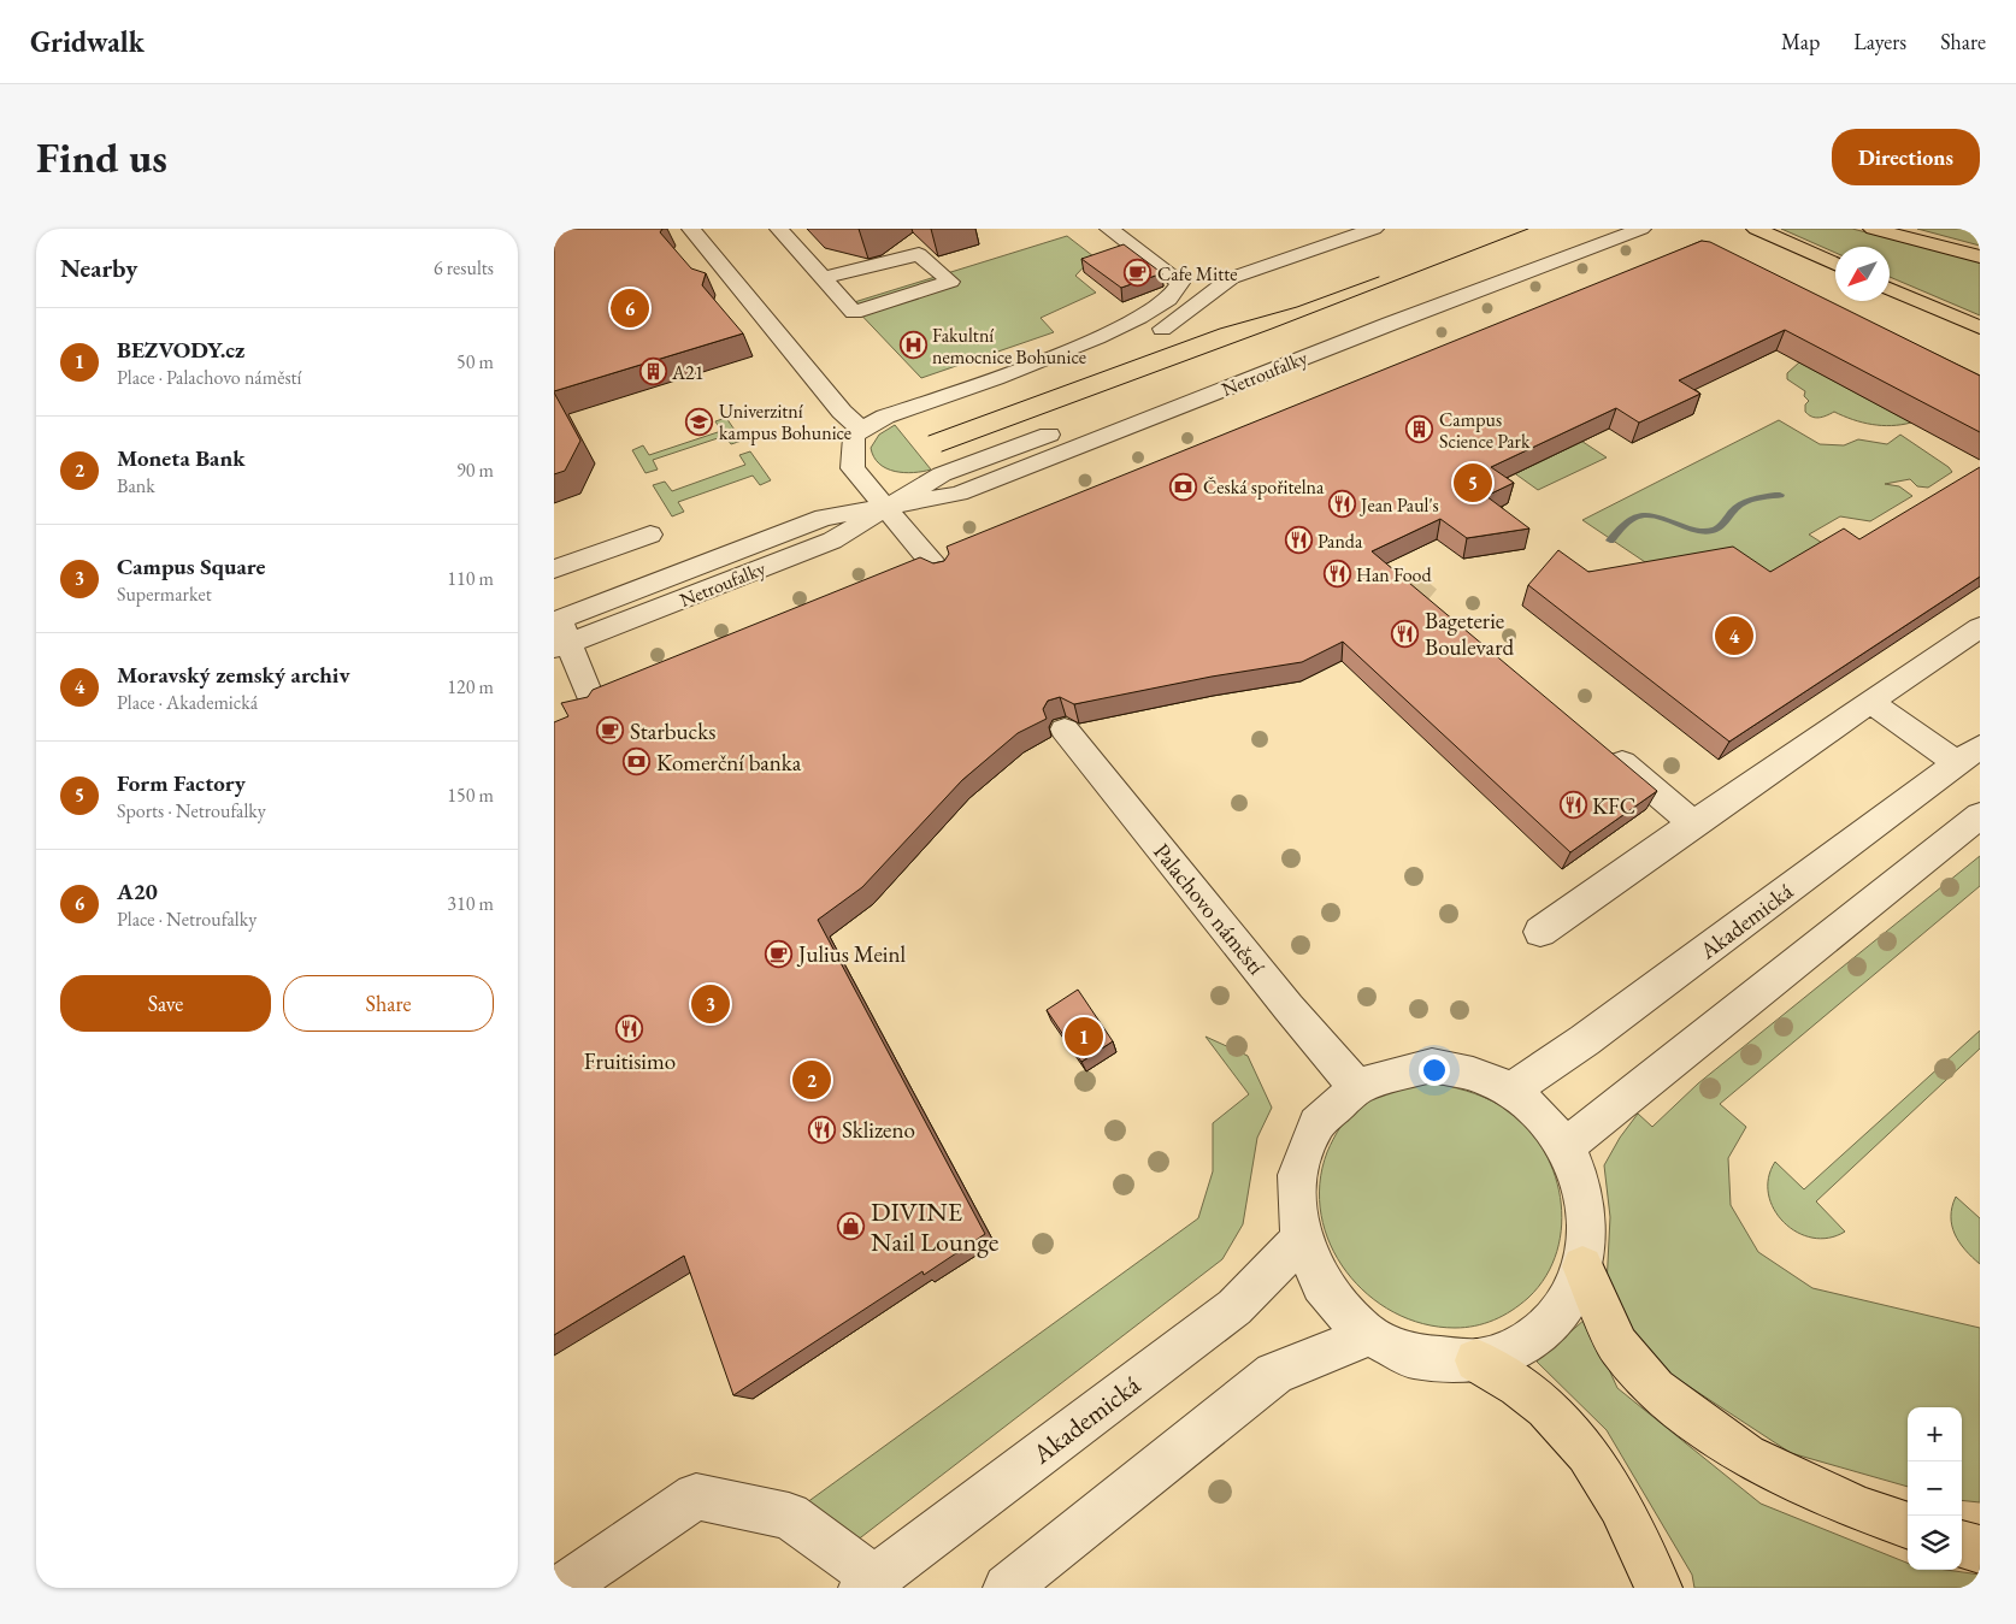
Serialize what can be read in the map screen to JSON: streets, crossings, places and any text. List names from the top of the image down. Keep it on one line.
{"streets":{"street":["Netroufalky","Palachovo náměstí","Akademická"]},"places":{"cafe":["Cafe Mitte","Starbucks","Julius Meinl"],"hospital":["Fakultní nemocnice Bohunice"],"building":["A21","Campus Science Park"],"school or university":["Univerzitní kampus Bohunice"],"bank":["Česká spořitelna","Komerční banka"],"restaurant":["Jean Paul's","Panda","Han Food","Bageterie Boulevard","KFC","Fruitisimo","Sklizeno"],"shop":["DIVINE Nail Lounge"]},"north":"bottom left","page":{"header":"Gridwalk","nav":["Map","Layers","Share"],"buttons":["Directions",["Save","Share"]],"title":"Find us","heading":["Nearby","6 results"],"pins":["6","5","4","3","1","2"],"list":[{"mark":"1","name":"BEZVODY.cz","note":"Place · Palachovo náměstí","value":"50 m"},{"mark":"2","name":"Moneta Bank","note":"Bank","value":"90 m"},{"mark":"3","name":"Campus Square","note":"Supermarket","value":"110 m"},{"mark":"4","name":"Moravský zemský archiv","note":"Place · Akademická","value":"120 m"},{"mark":"5","name":"Form Factory","note":"Sports · Netroufalky","value":"150 m"},{"mark":"6","name":"A20","note":"Place · Netroufalky","value":"310 m"}],"map_buttons":["+","−"]}}
